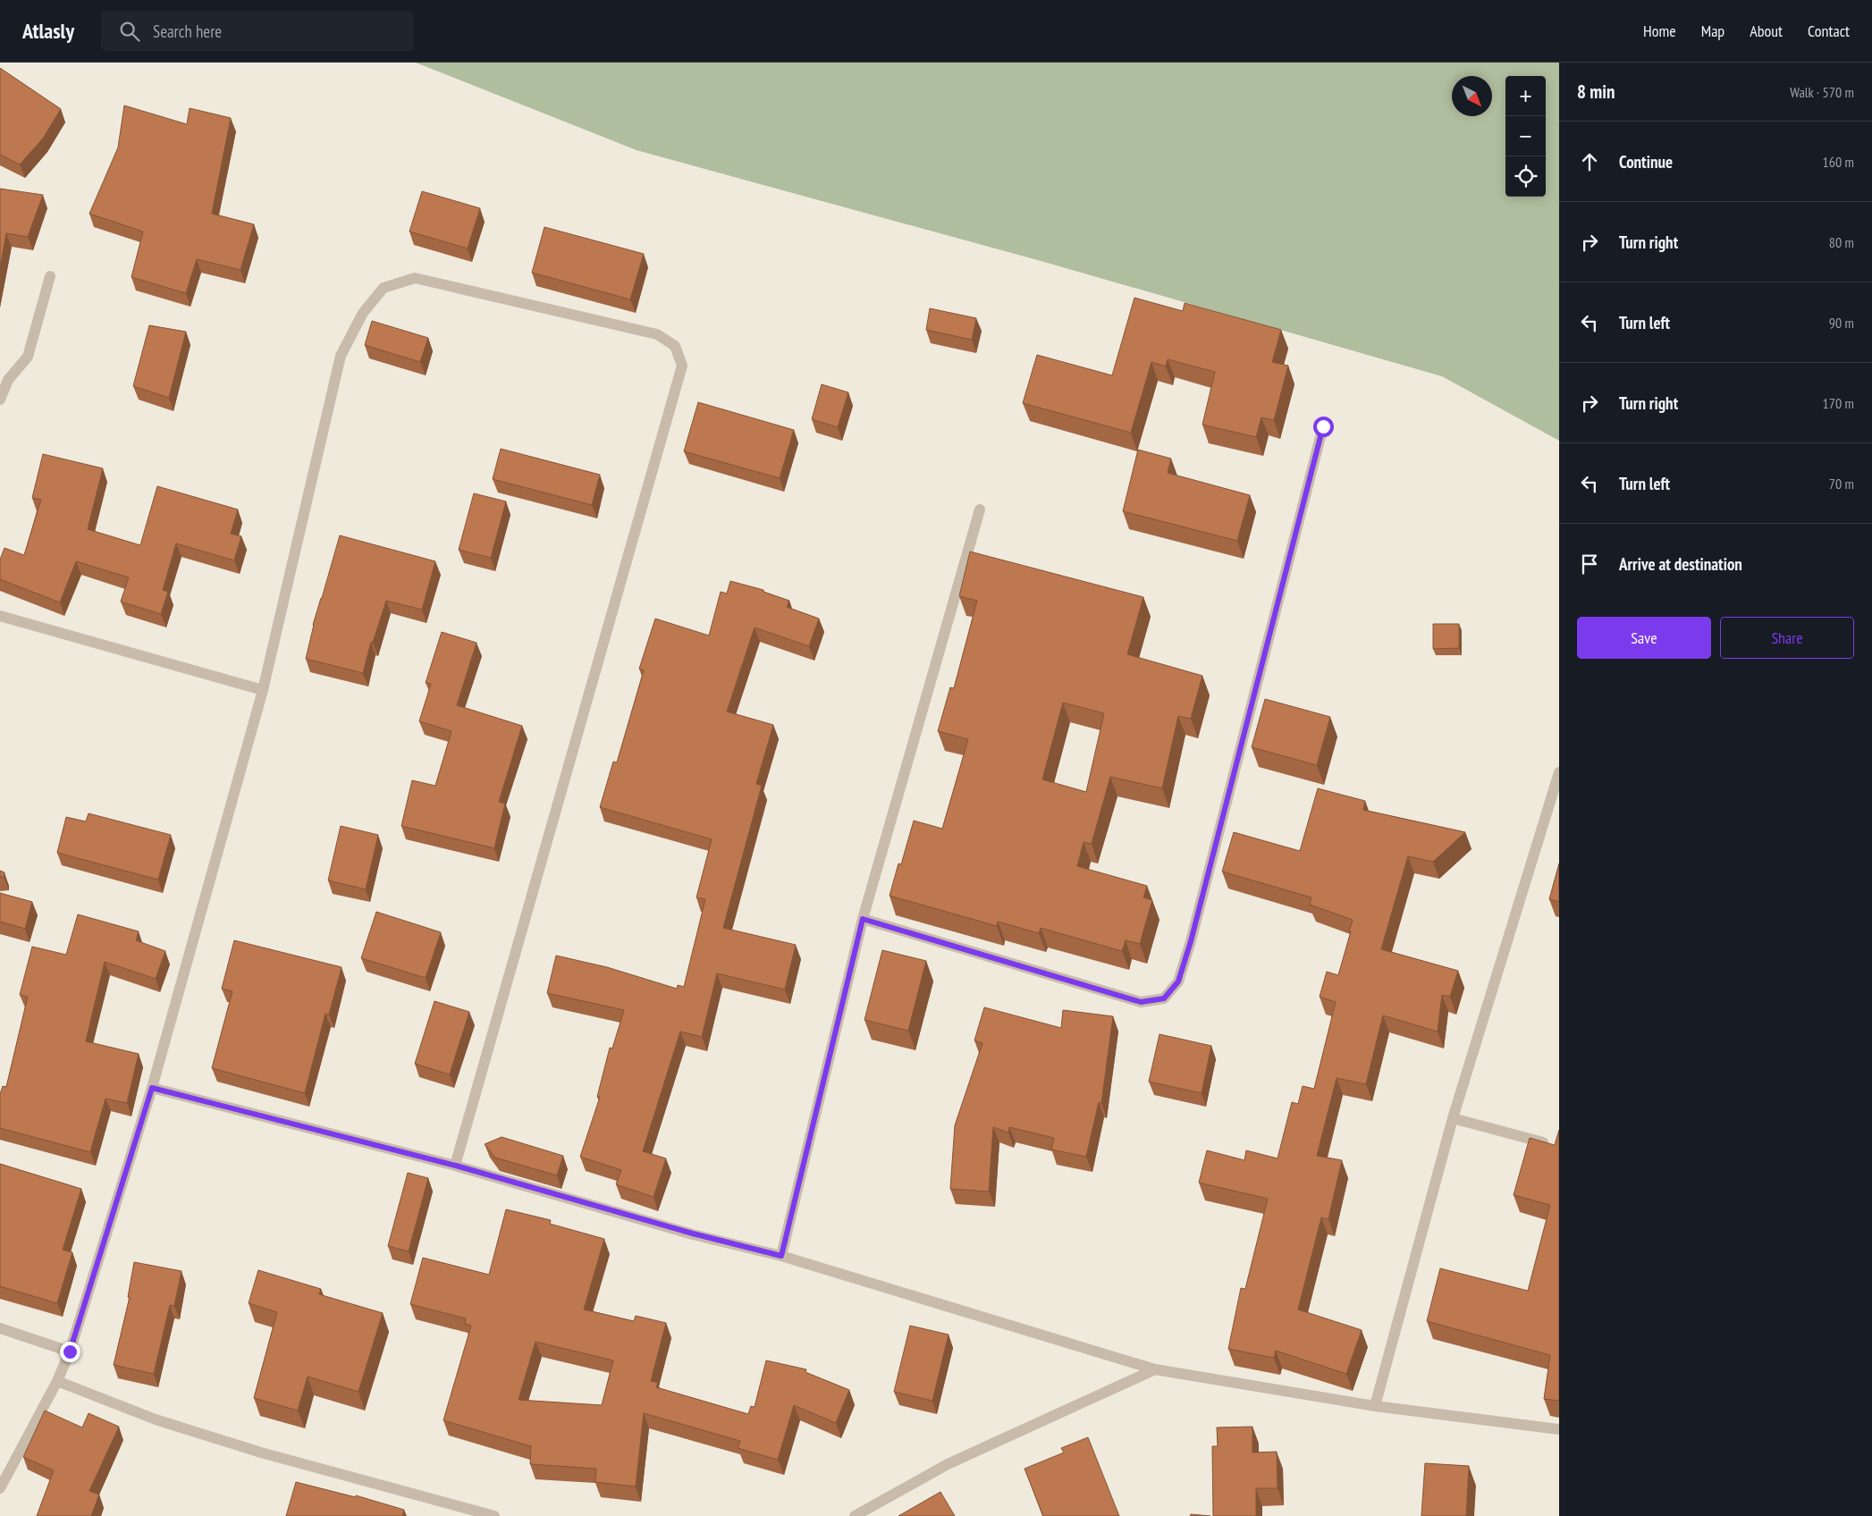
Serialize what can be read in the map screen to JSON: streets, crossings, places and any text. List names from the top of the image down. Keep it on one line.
{"north":"bottom right","page":{"header":"Atlasly","search":"Search here","nav":["Home","Map","About","Contact"],"heading":["8 min","Walk · 570 m"],"map_buttons":["+","−"],"list":[["Continue","160 m"],["Turn right","80 m"],["Turn left","90 m"],["Turn right","170 m"],["Turn left","70 m"],"Arrive at destination"],"buttons":["Save","Share"]}}
